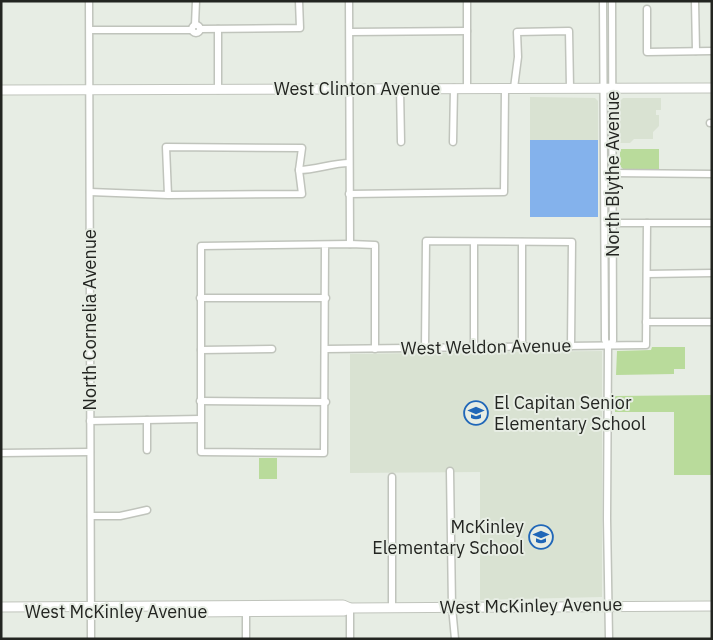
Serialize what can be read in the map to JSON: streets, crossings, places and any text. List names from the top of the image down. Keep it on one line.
{"streets":{"main road":["West Clinton Avenue","West McKinley Avenue"],"street":["North Blythe Avenue","North Cornelia Avenue","West Weldon Avenue"]},"crossings":[["West Clinton Avenue","North Blythe Avenue"],["West Clinton Avenue","North Cornelia Avenue"],["North Blythe Avenue","West Weldon Avenue"],["North Blythe Avenue","West McKinley Avenue"],["North Cornelia Avenue","West McKinley Avenue"]],"places":{"school or university":["El Capitan Senior Elementary School","McKinley Elementary School"]}}
